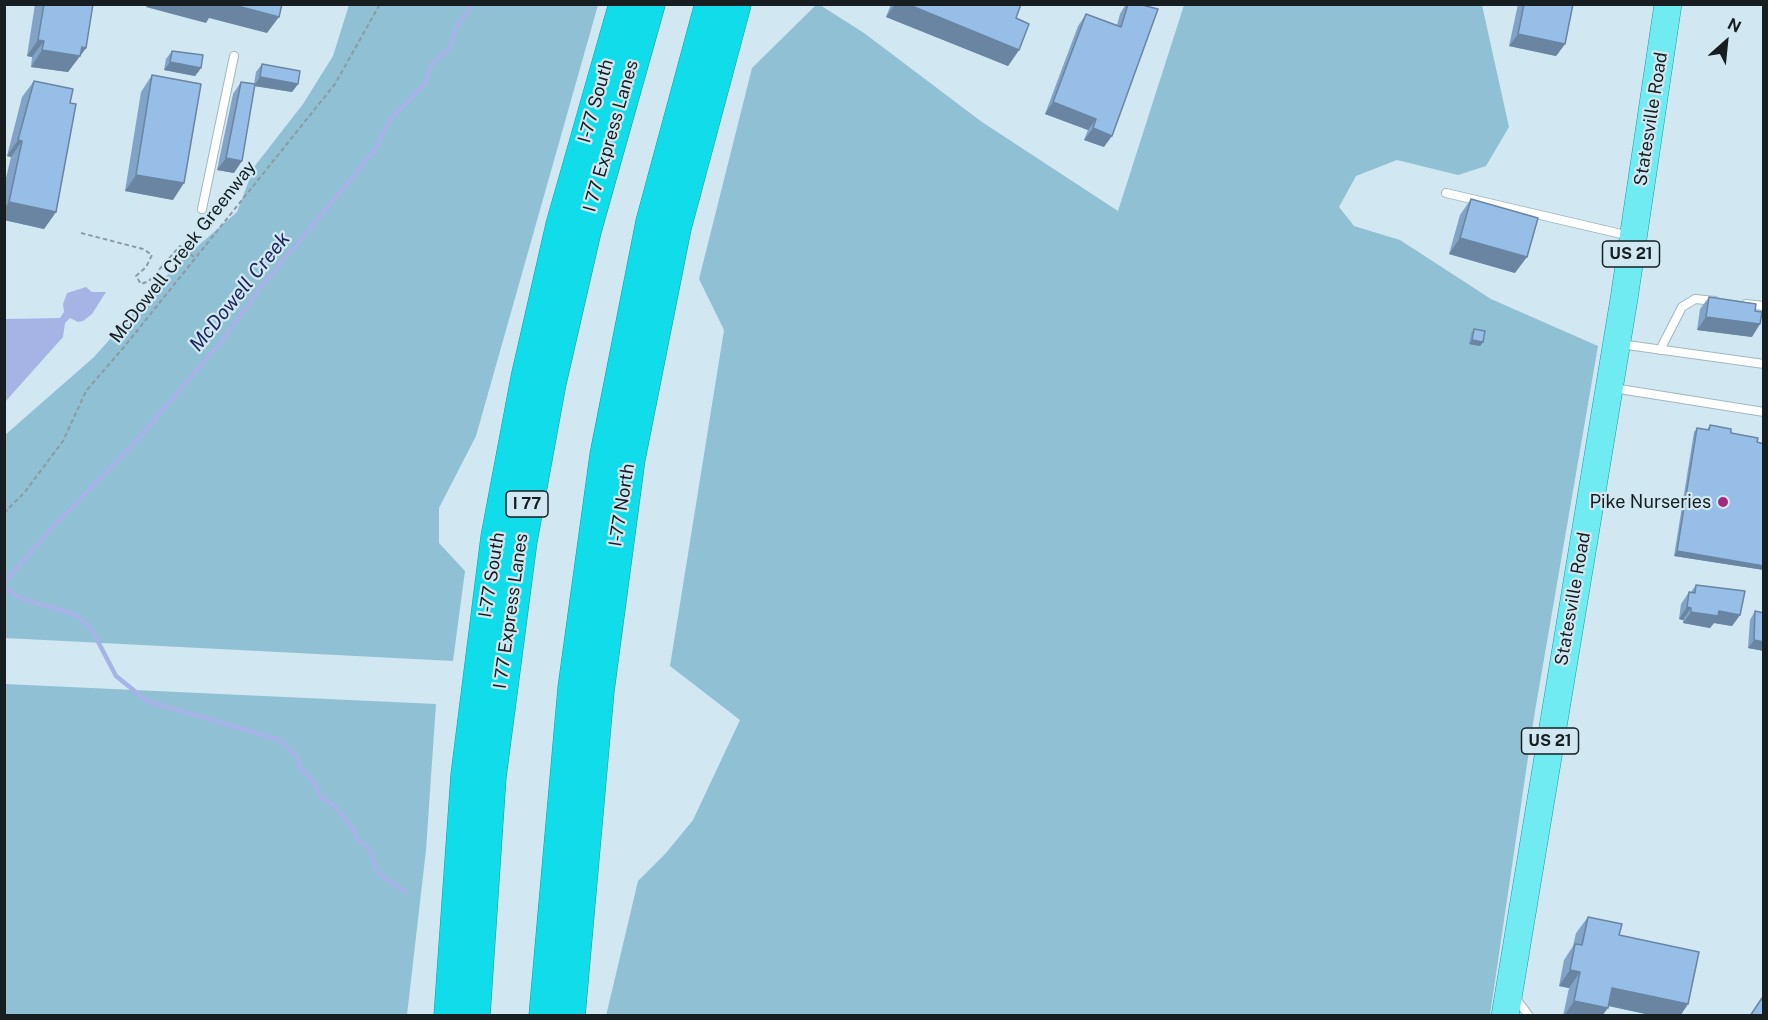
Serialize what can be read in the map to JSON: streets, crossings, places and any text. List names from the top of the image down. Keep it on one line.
{"streets":{"highway":["I-77 South","I 77 Express Lanes","I 77","I-77 North"],"main road":["Statesville Road","US 21"],"path":["McDowell Creek Greenway"]},"water":["McDowell Creek"],"places":["Pike Nurseries"],"north":"top right"}
